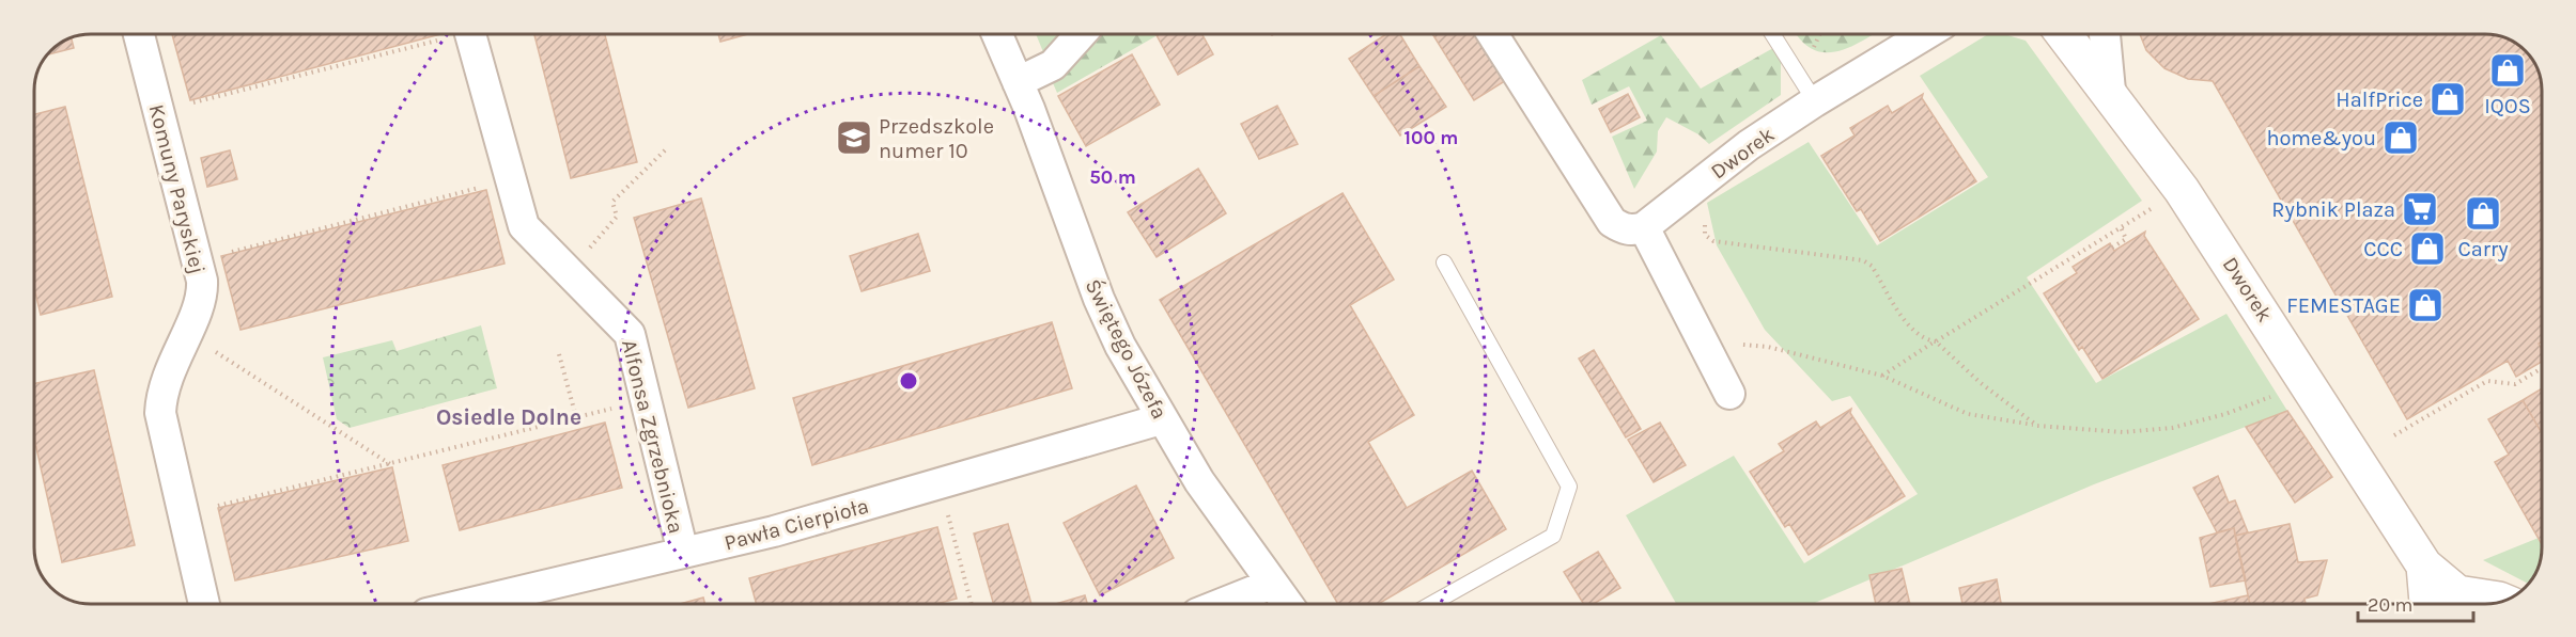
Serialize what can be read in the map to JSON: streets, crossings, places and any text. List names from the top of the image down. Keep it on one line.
{"streets":{"street":["Dworek","Komuny Paryskiej","Świętego Józefa","Alfonsa Zgrzebnioka","Pawła Cierpioła"]},"crossings":[["Świętego Józefa","Pawła Cierpioła"],["Alfonsa Zgrzebnioka","Pawła Cierpioła"]],"districts":["Osiedle Dolne"],"places":{"shop":["IQOS","HalfPrice","home&you","Carry","CCC","FEMESTAGE"],"school or university":["Przedszkole numer 10"],"supermarket":["Rybnik Plaza"]},"scale_bar":"20 m","rings":["100 m","50 m"]}
